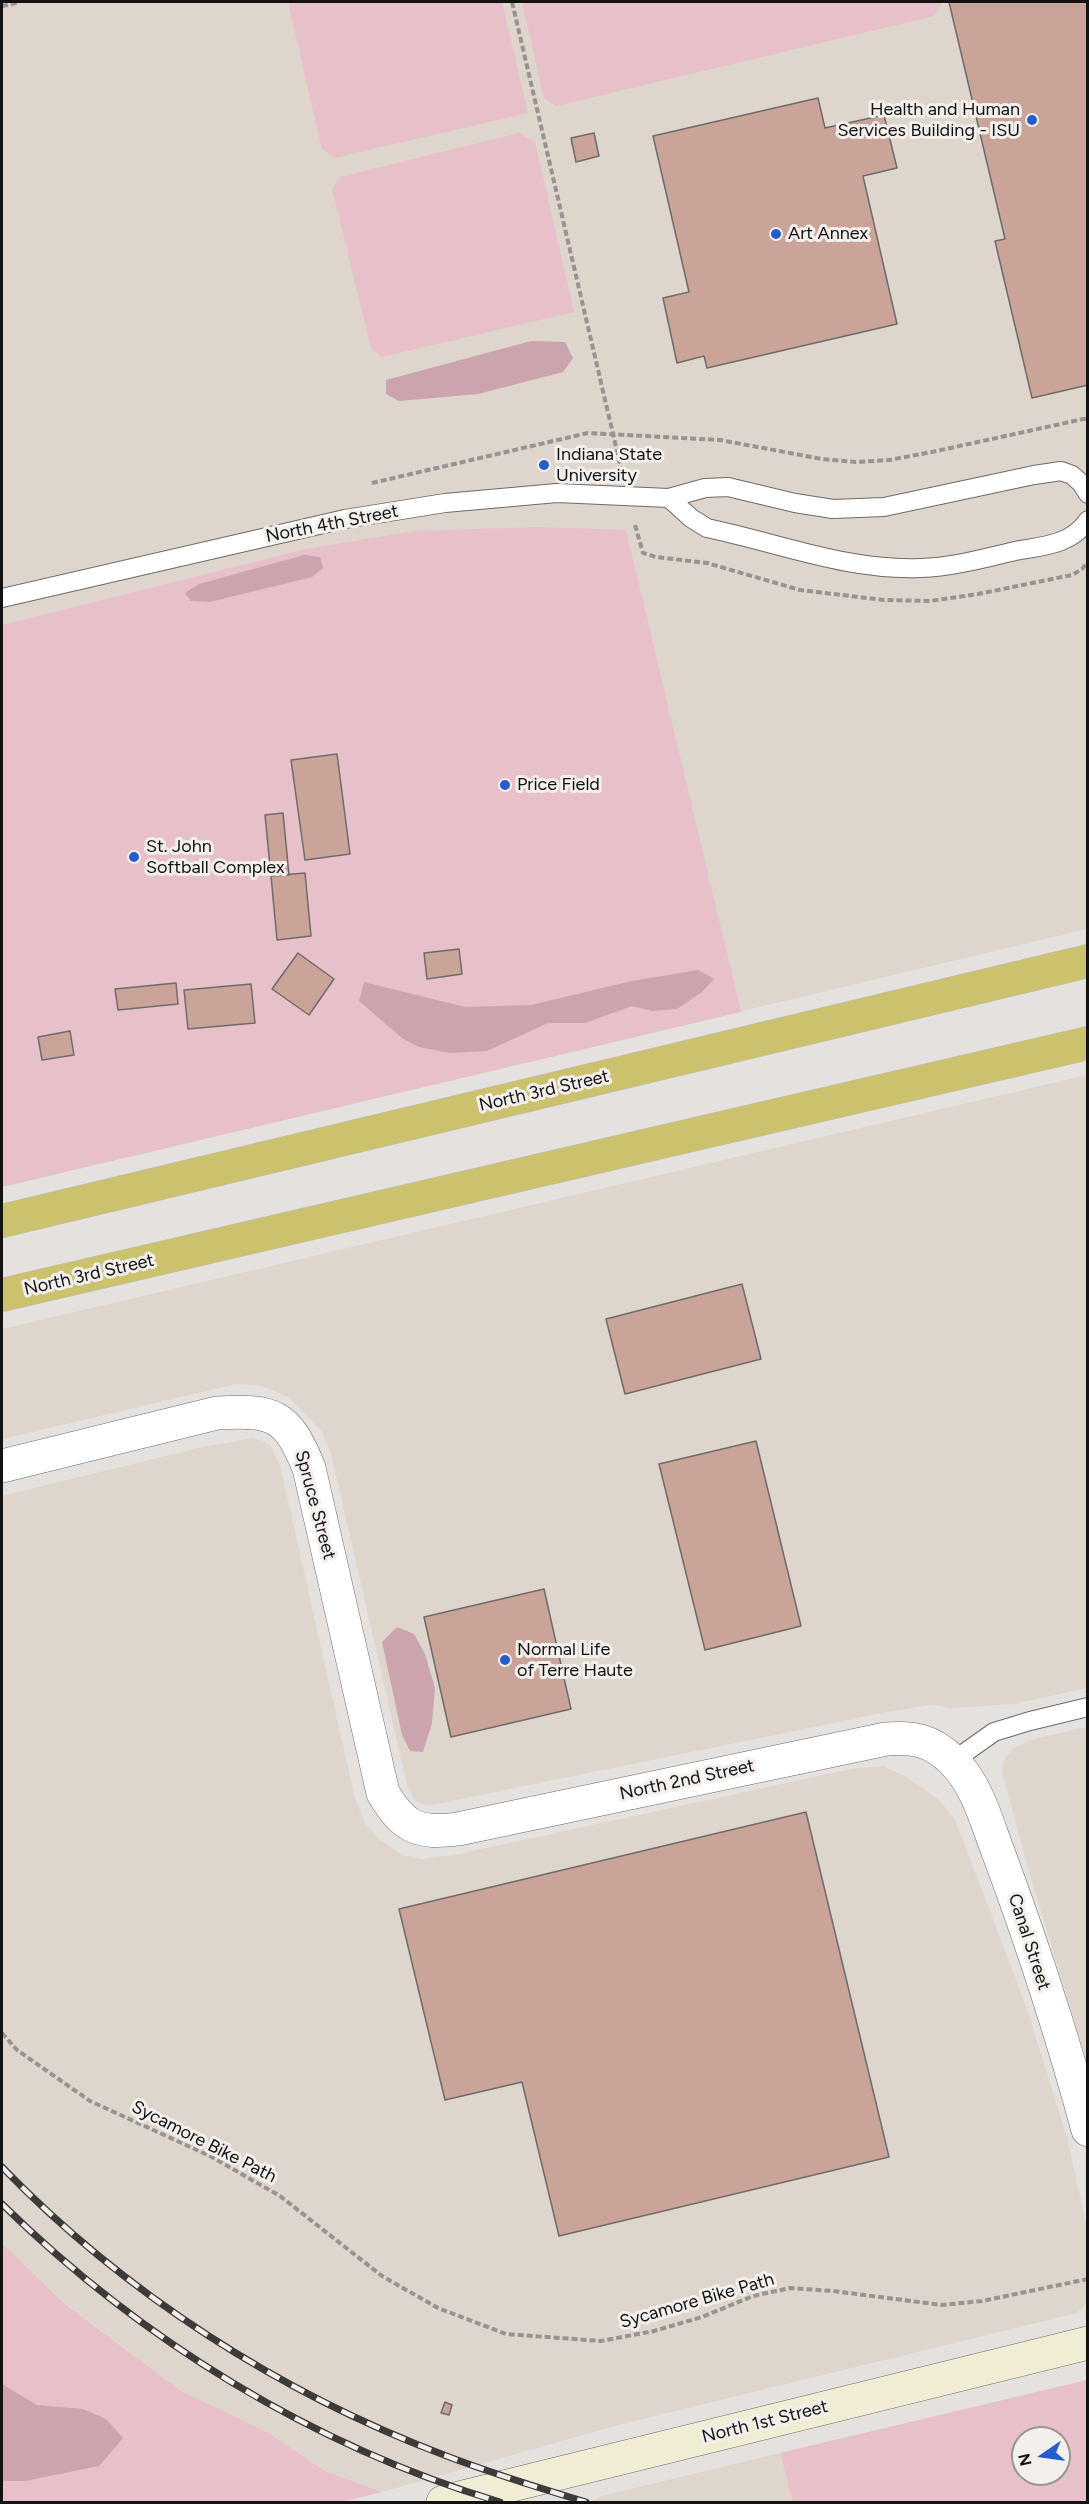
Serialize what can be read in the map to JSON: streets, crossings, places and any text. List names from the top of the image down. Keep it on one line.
{"streets":{"highway":["North 3rd Street"],"main road":["North 1st Street"],"street":["Spruce Street","North 2nd Street","Canal Street"],"lane":["North 4th Street"],"path":["Sycamore Bike Path"]},"crossings":[["Spruce Street","North 2nd Street"],["North 2nd Street","Canal Street"]],"places":["Health and Human Services Building - ISU","Art Annex","Indiana State University","Price Field","St. John Softball Complex","Normal Life of Terre Haute"],"north":"left"}
